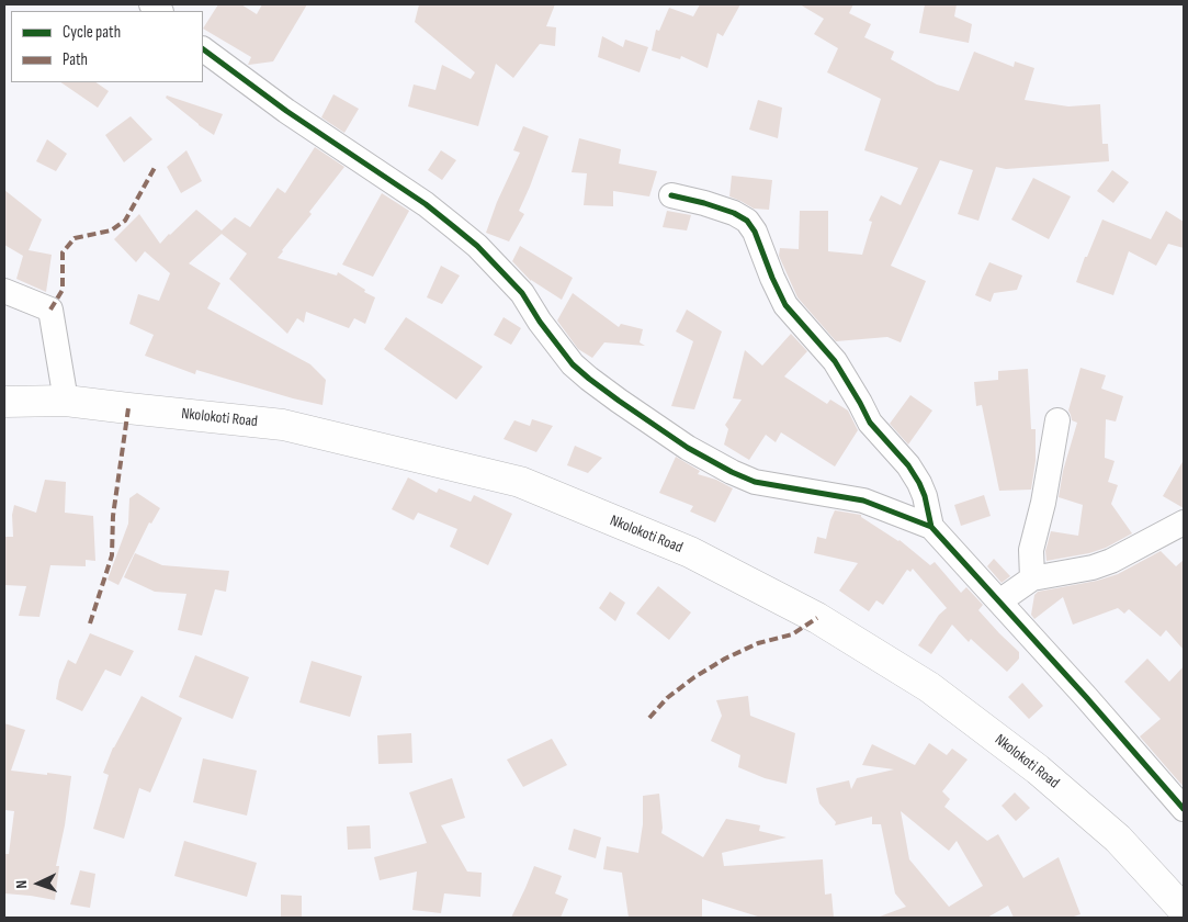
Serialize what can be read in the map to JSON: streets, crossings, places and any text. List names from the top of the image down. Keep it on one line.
{"streets":{"main road":["Nkolokoti Road"]},"legend":["Cycle path","Path"],"north":"left"}
